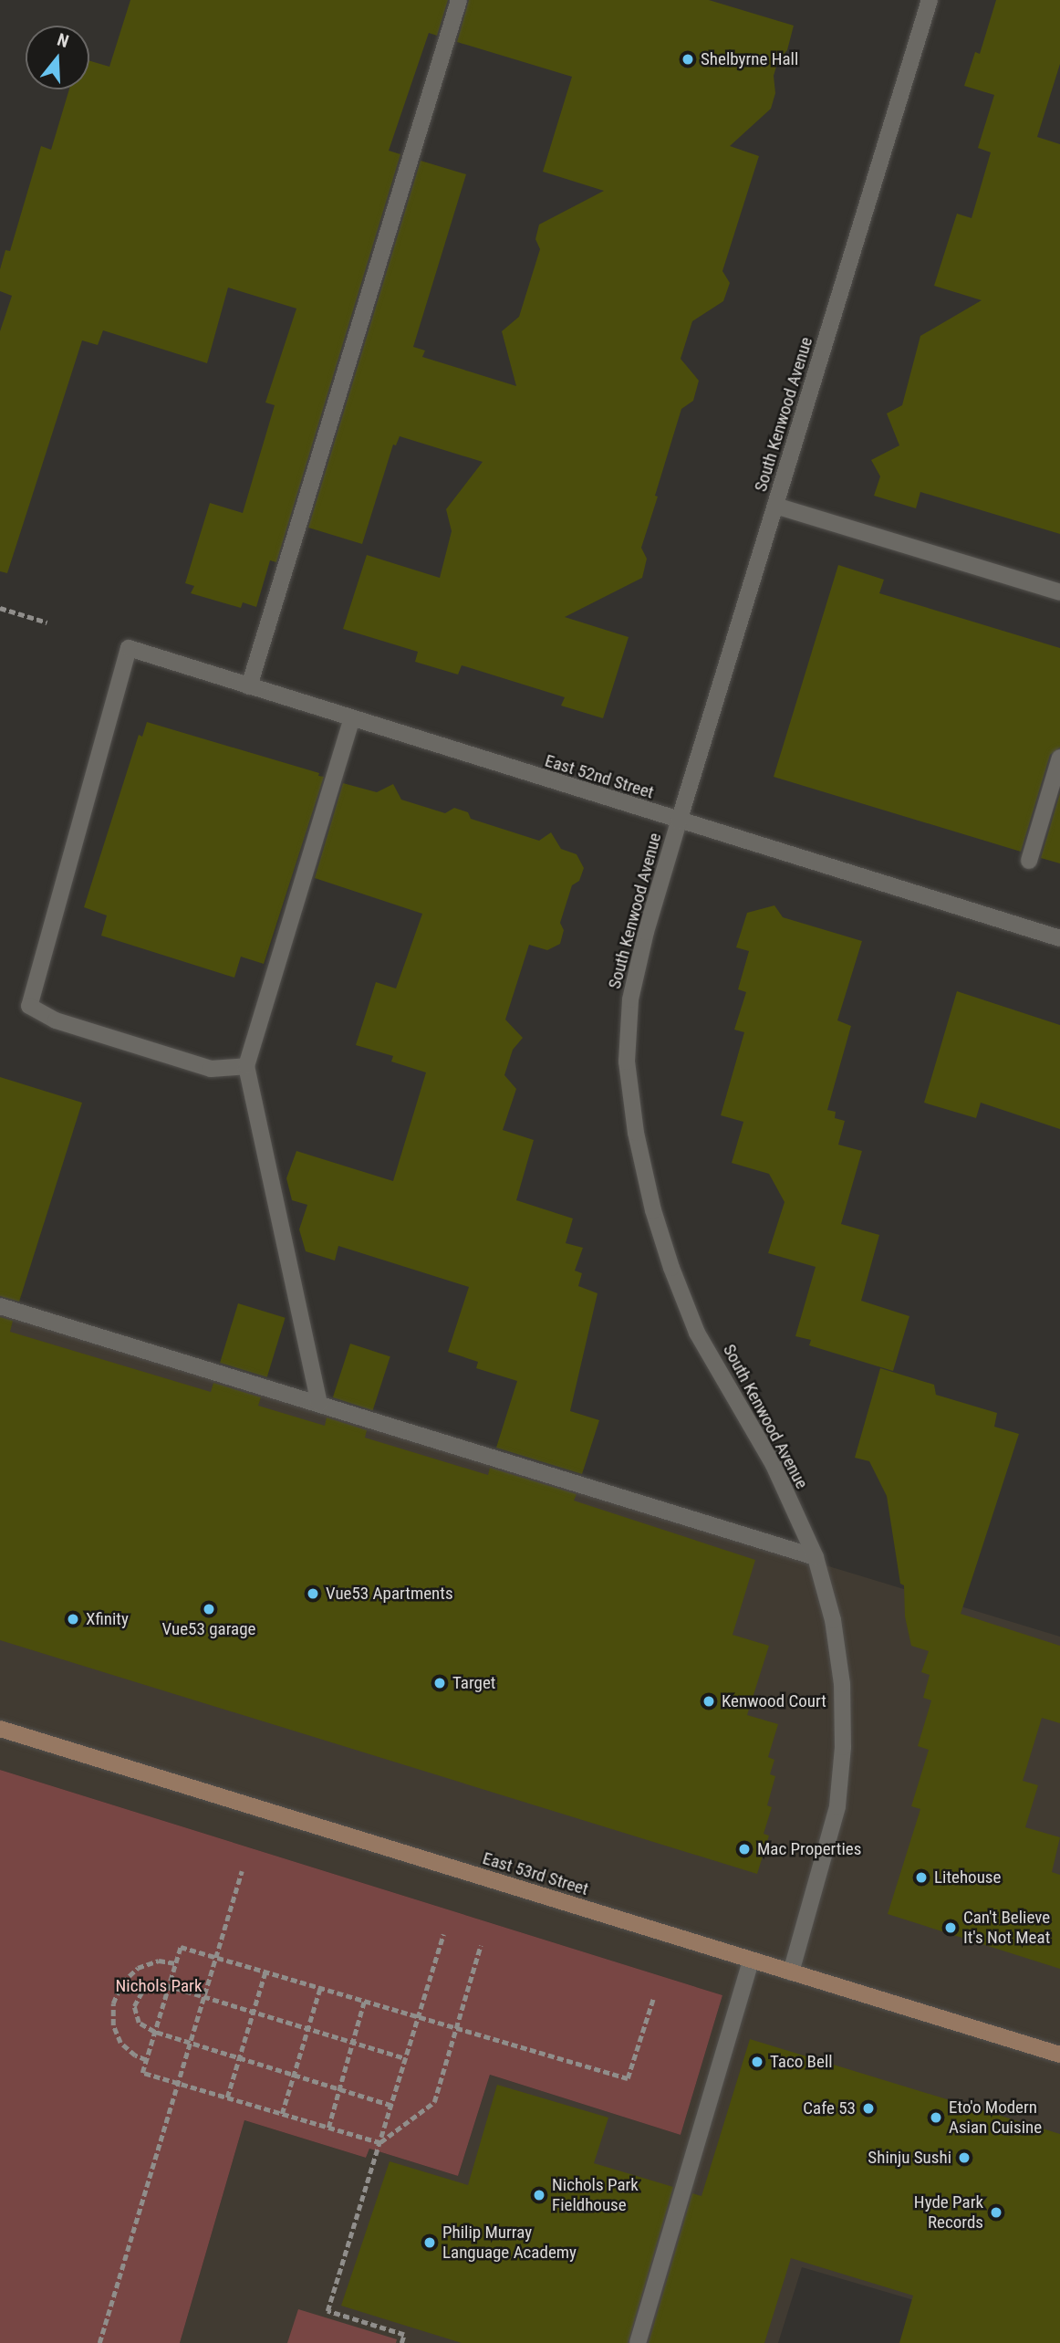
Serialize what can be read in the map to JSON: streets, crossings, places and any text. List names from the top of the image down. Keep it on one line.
{"streets":{"main road":["East 53rd Street"],"street":["South Kenwood Avenue","East 52nd Street"]},"crossings":[["South Kenwood Avenue","East 52nd Street"],["South Kenwood Avenue","East 53rd Street"]],"parks":["Nichols Park"],"places":["Shelbyrne Hall","Vue53 Apartments","Vue53 garage","Xfinity","Target","Kenwood Court","Mac Properties","Litehouse","Can't Believe It's Not Meat","Taco Bell","Cafe 53","Eto'o Modern Asian Cuisine","Shinju Sushi","Nichols Park Fieldhouse","Hyde Park Records","Philip Murray Language Academy"],"north":"top"}
